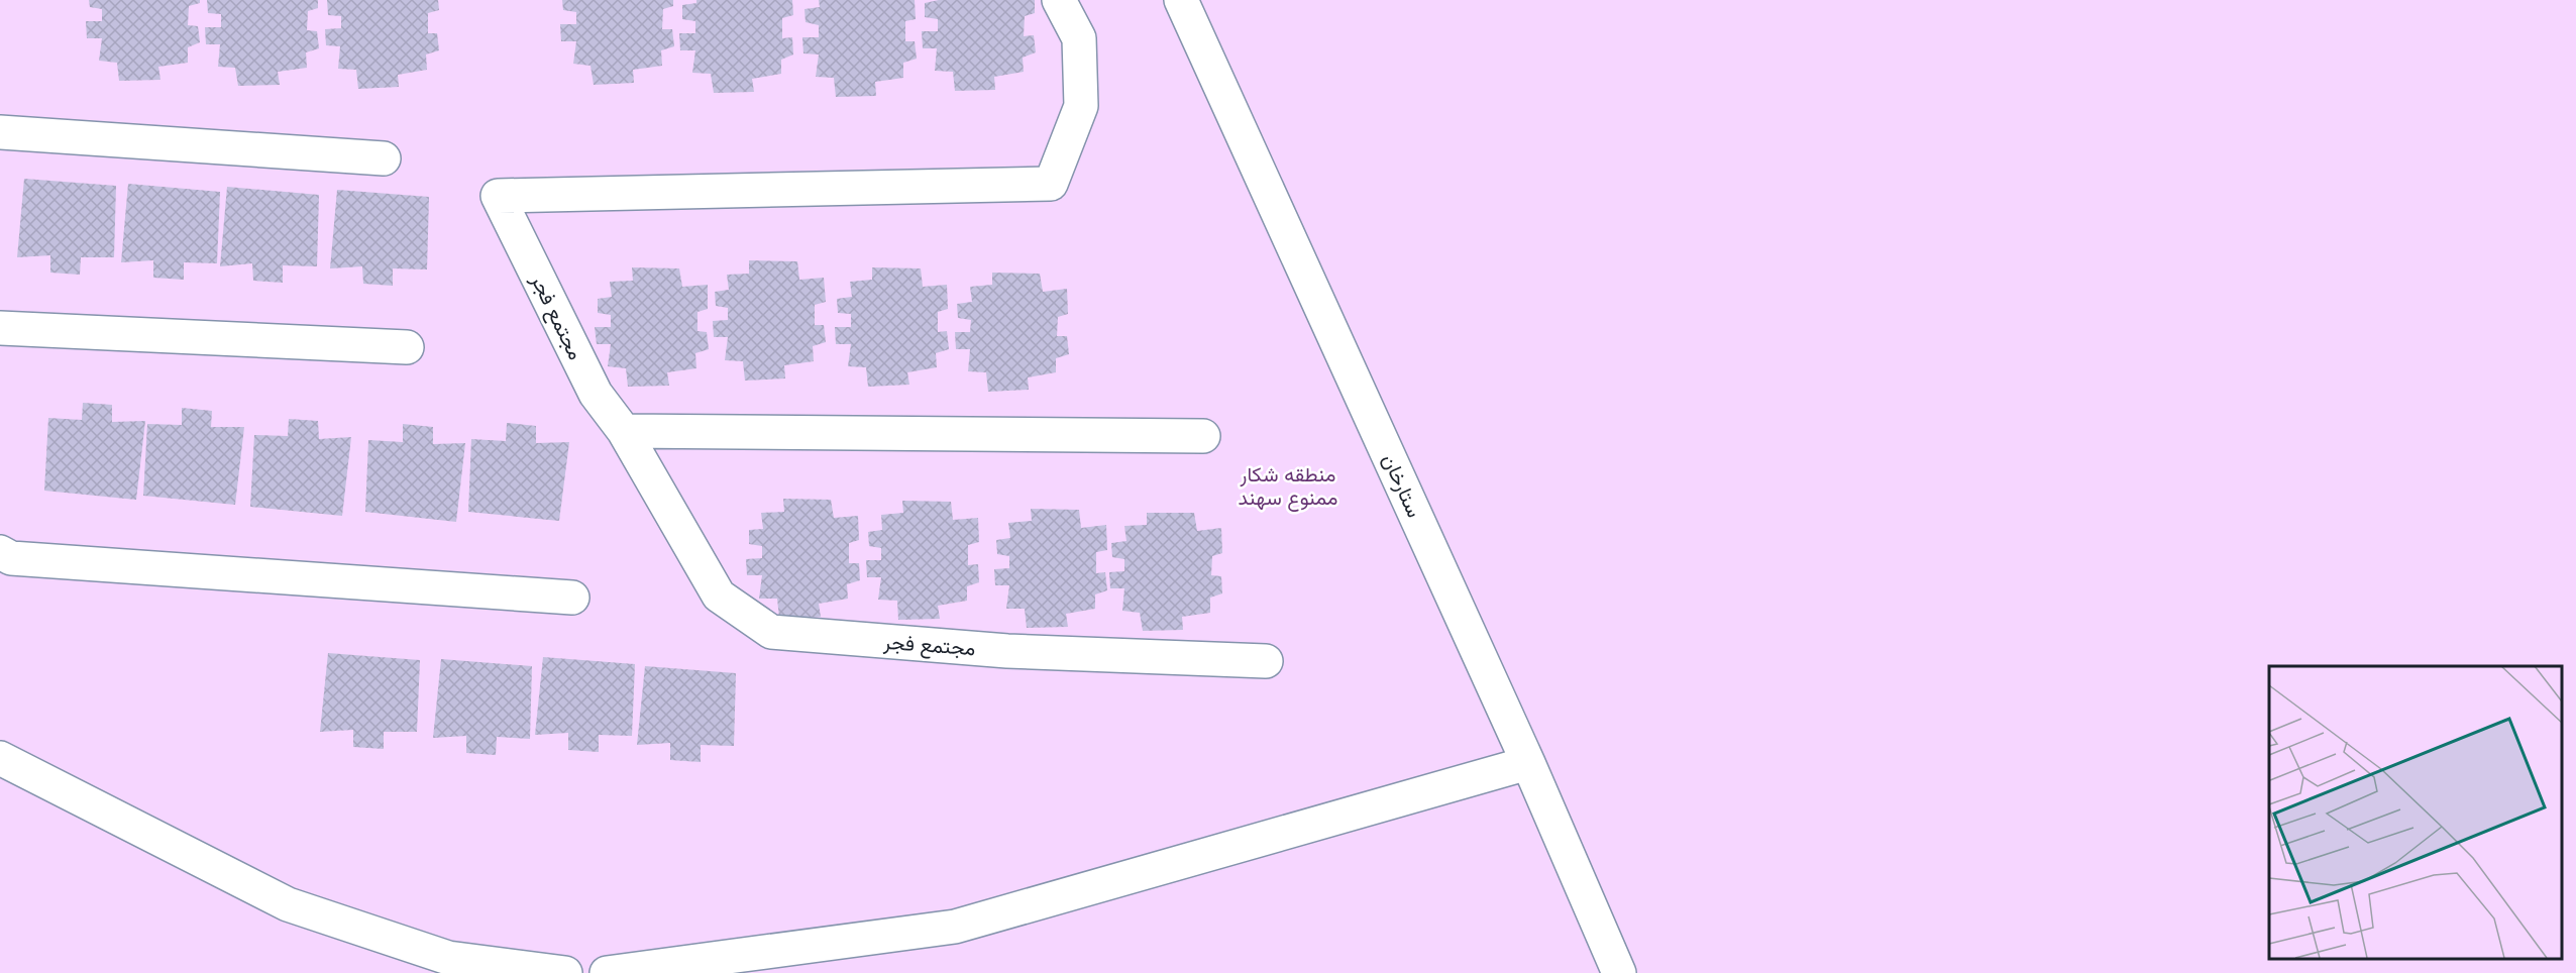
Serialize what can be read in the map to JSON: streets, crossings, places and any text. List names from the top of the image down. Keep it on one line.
{"streets":{"street":["مجتمع فجر","ستارخان"]},"parks":["منطقه شکار ممنوع سهند"]}
